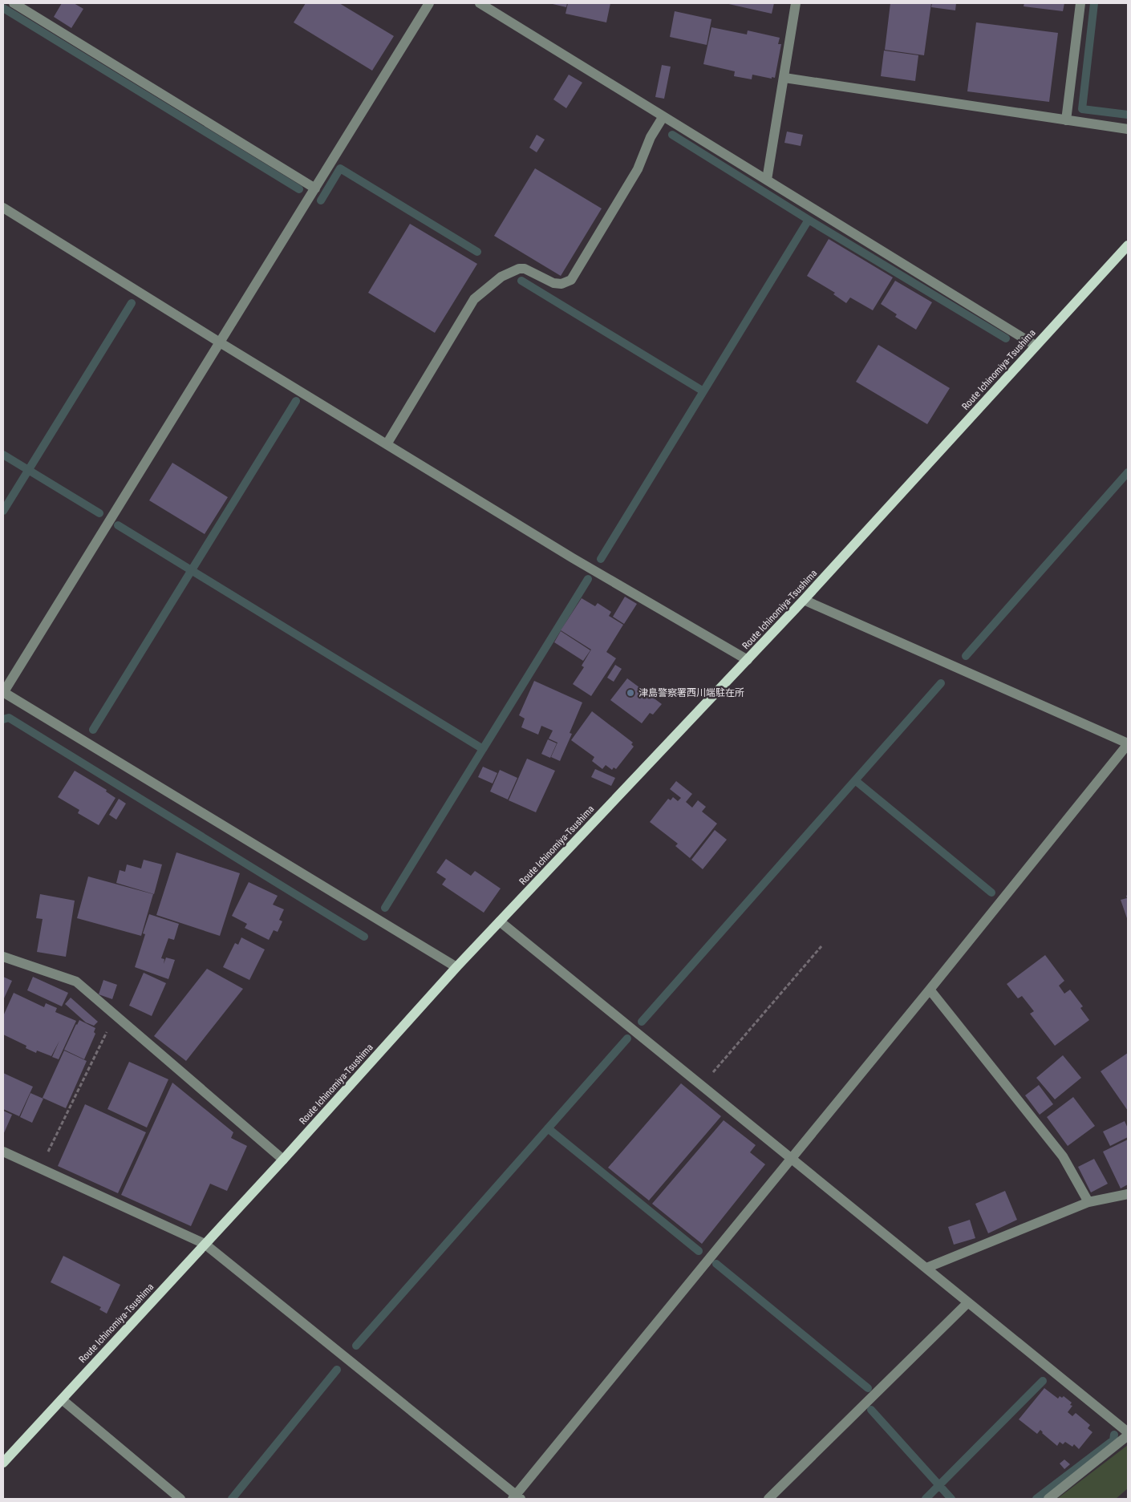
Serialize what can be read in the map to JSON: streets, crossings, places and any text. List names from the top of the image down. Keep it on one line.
{"streets":{"main road":["Route Ichinomiya-Tsushima"]},"places":["津島警察署西川端駐在所"]}
